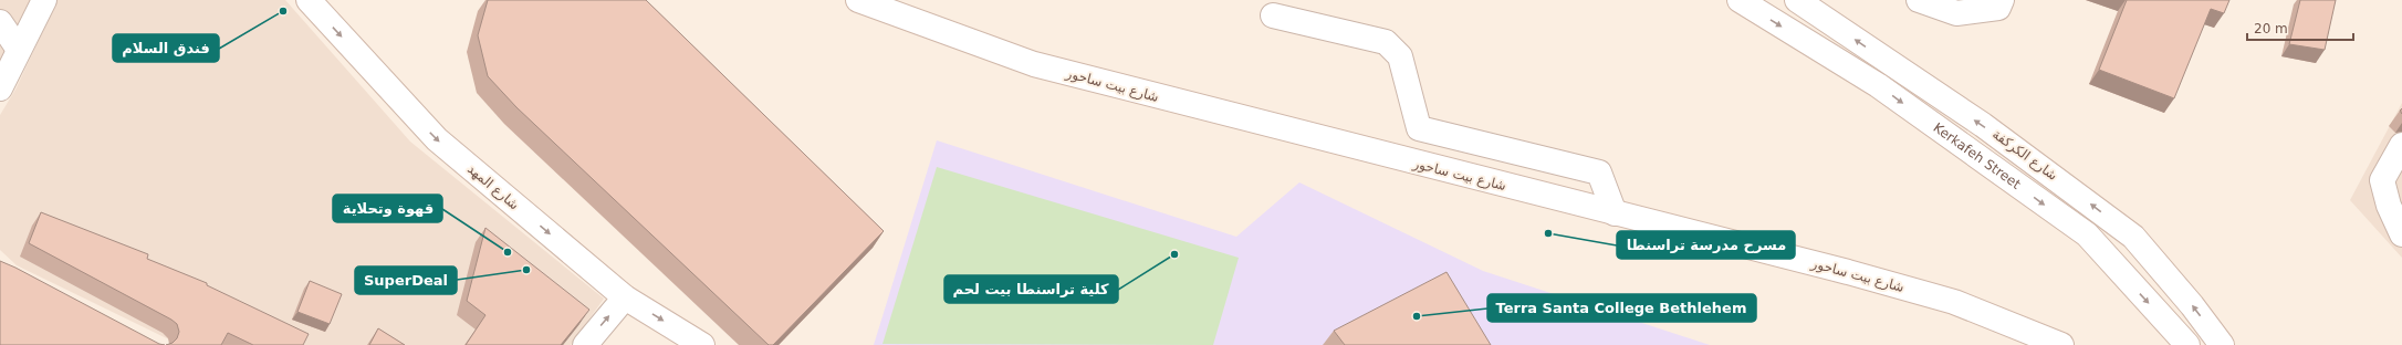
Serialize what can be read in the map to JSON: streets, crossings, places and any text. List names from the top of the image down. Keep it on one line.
{"streets":{"street":["شارع بيت ساحور","شارع الكركفة","Kerkafeh Street","شارع المهد"]},"one_way":["شارع الكركفة","Kerkafeh Street","شارع المهد"],"places":["فندق السلام","مسرح مدرسة تراسنطا","قهوة وتحلاية","كلية تراسنطا بيت لحم","SuperDeal","Terra Santa College Bethlehem"],"scale_bar":"20 m"}
